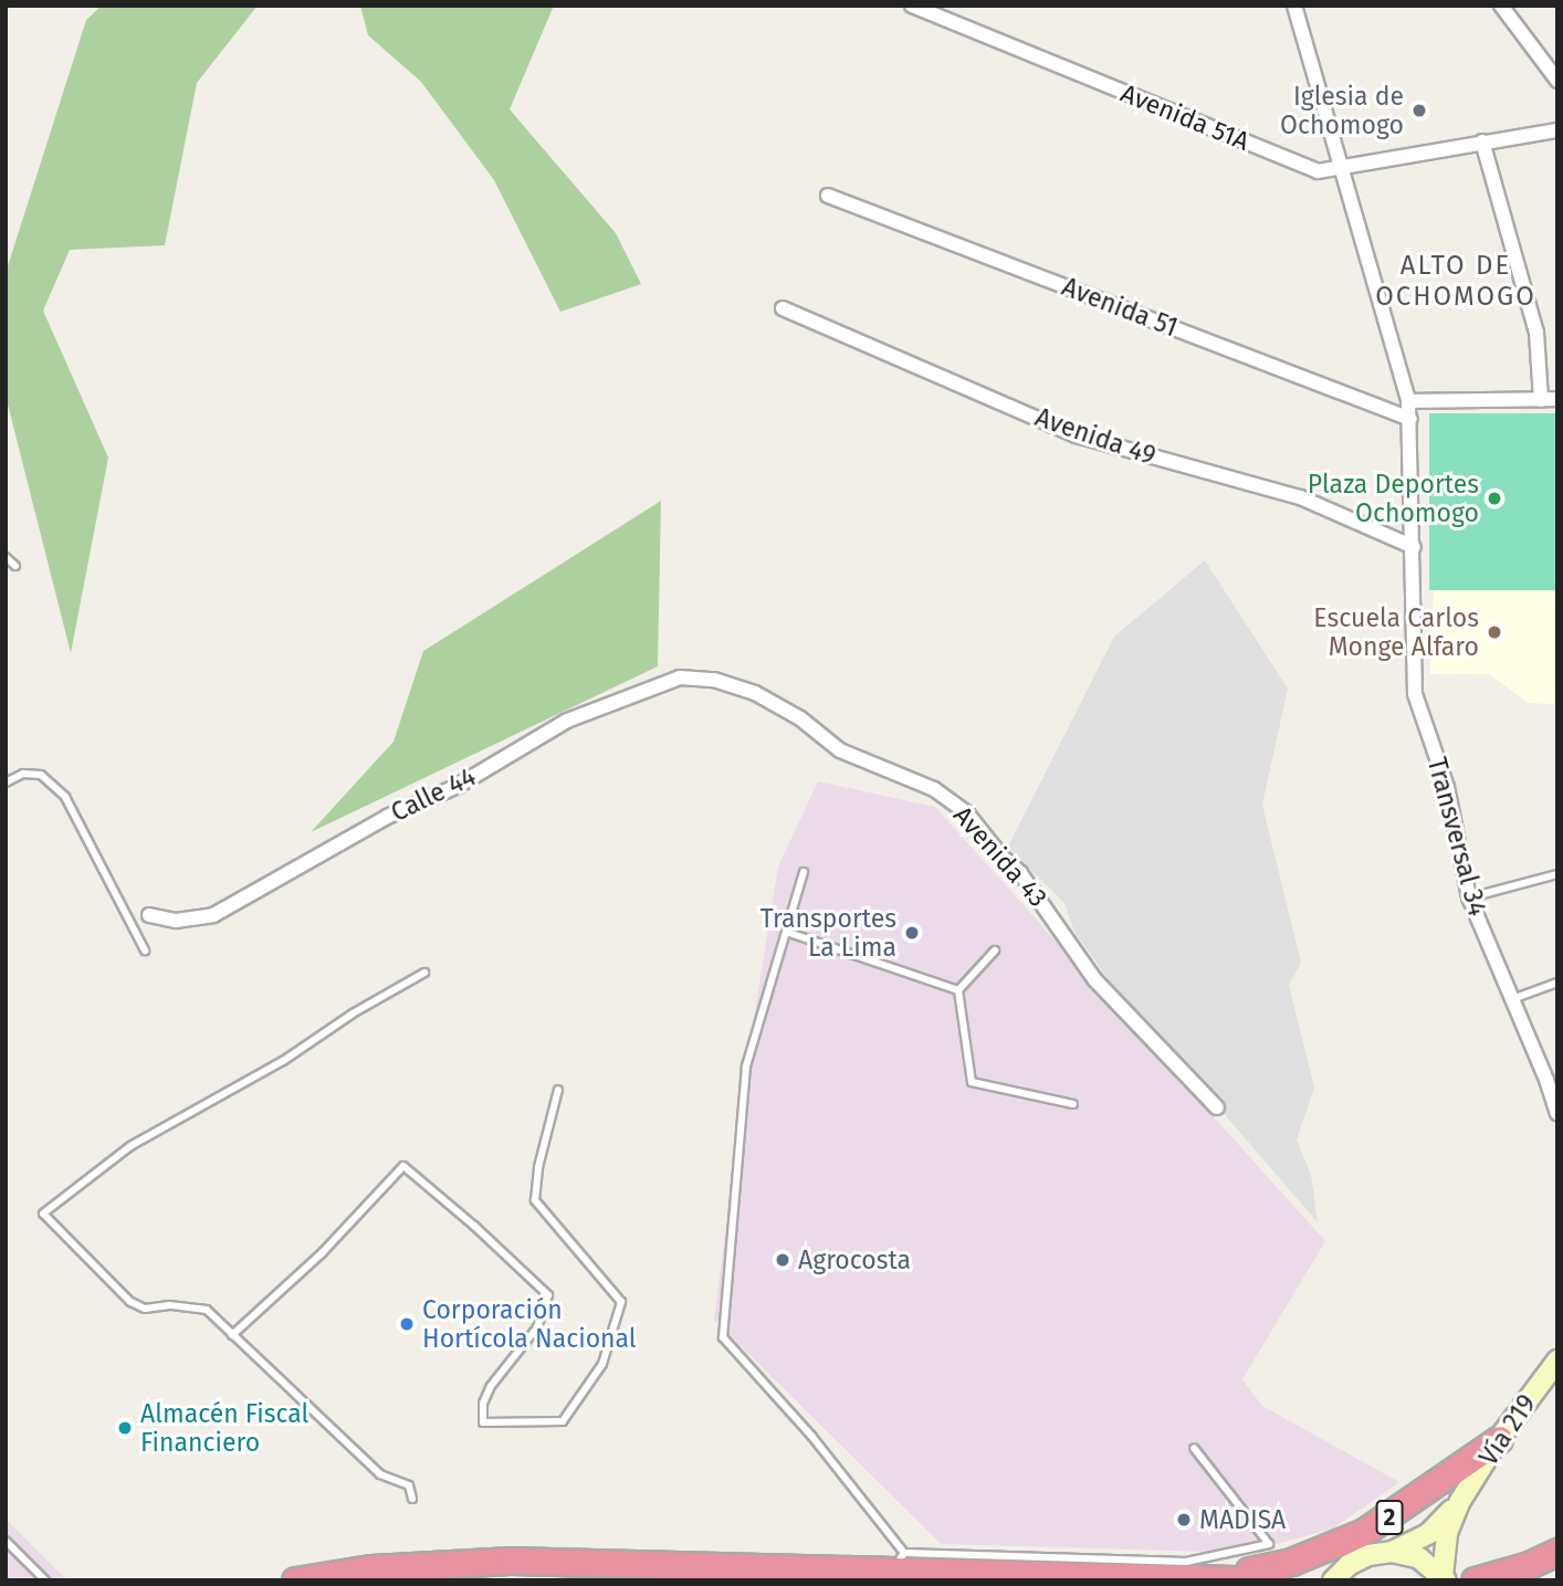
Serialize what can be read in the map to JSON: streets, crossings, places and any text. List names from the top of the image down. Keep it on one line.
{"streets":{"highway":["2"],"main road":["Vía 219"],"street":["Avenida 51A","Avenida 51","Avenida 49","Calle 44","Transversal 34","Avenida 43"]},"crossings":[["Avenida 51A","Transversal 34"],["Avenida 51","Transversal 34"],["Avenida 49","Transversal 34"],["Calle 44","Avenida 43"],["Vía 219","2"]],"districts":["ALTO DE OCHOMOGO"],"places":["Iglesia de Ochomogo","Plaza Deportes Ochomogo","Escuela Carlos Monge Alfaro","Transportes La Lima","Agrocosta","Corporación Hortícola Nacional","Almacén Fiscal Financiero","MADISA"]}
